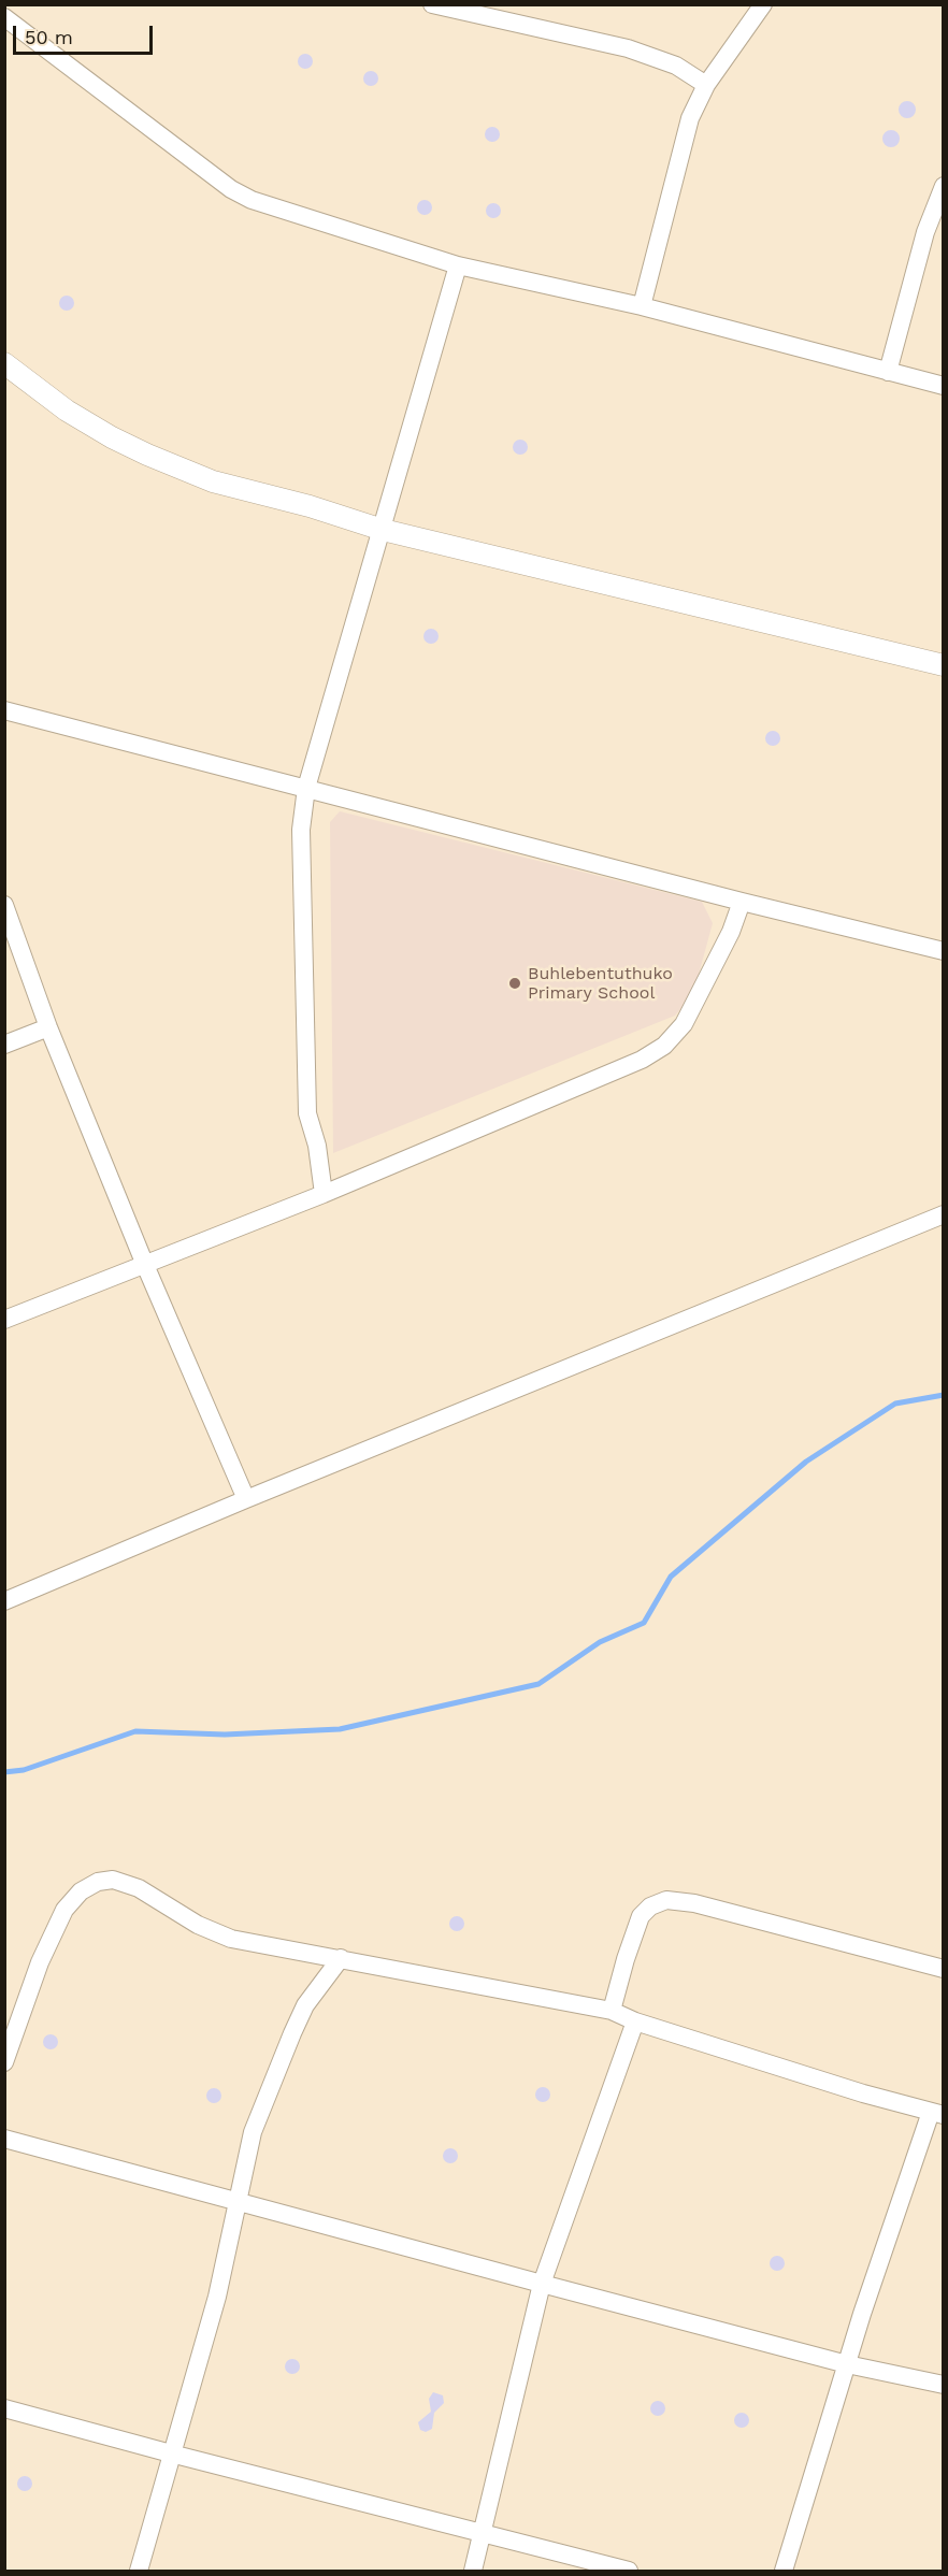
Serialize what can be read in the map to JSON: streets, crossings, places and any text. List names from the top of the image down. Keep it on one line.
{"places":["Buhlebentuthuko Primary School"],"scale_bar":"50 m"}
